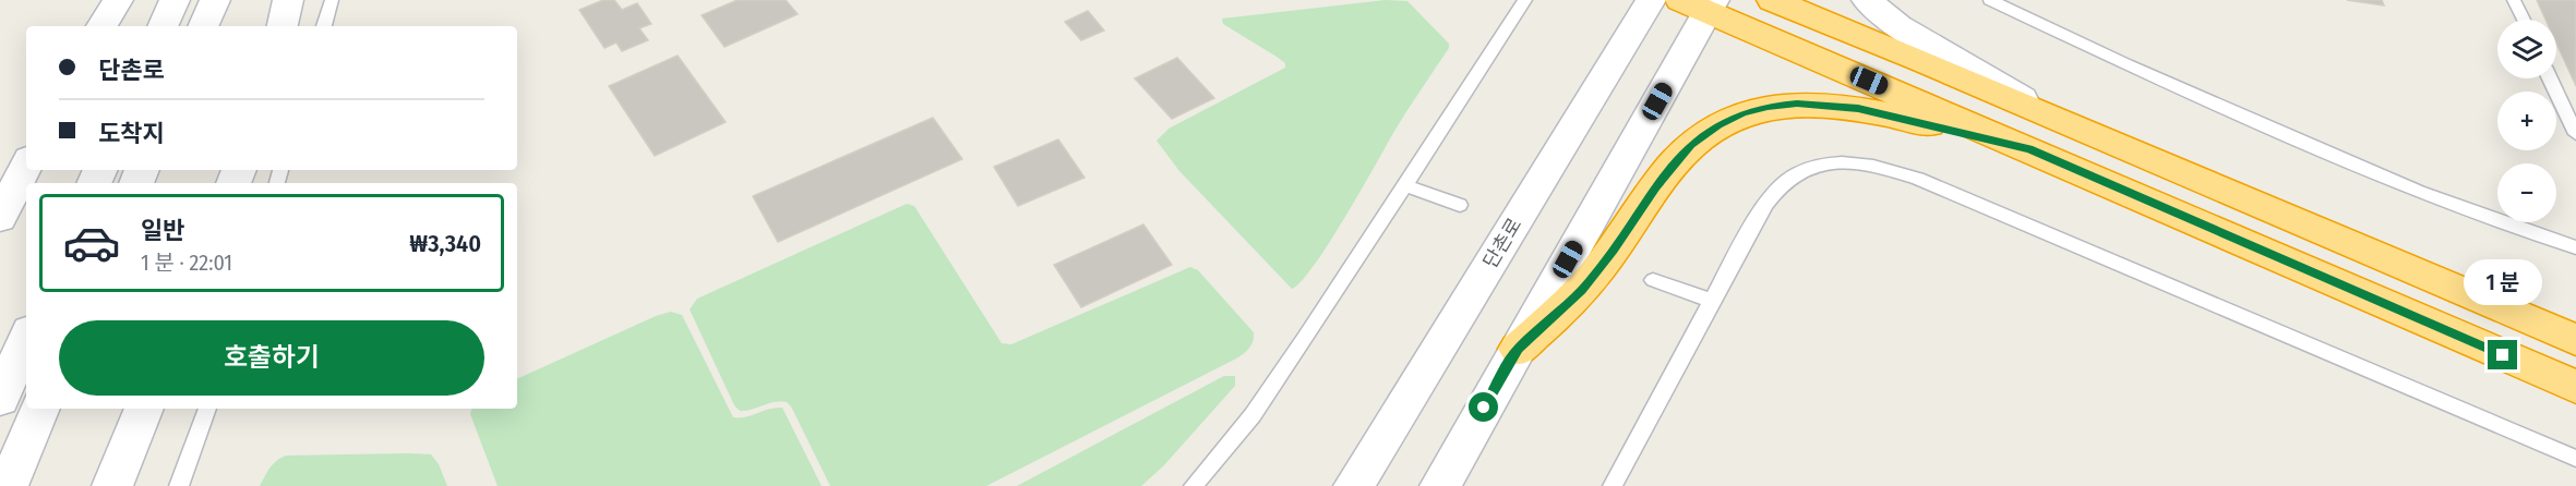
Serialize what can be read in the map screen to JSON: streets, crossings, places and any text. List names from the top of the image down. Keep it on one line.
{"streets":{"main road":["단촌로"]},"page":{"map_buttons":["+","−"],"banner":["단촌로","도착지"],"list":[{"name":"일반","note":"1 분 · 22:01","value":"₩3,340"}],"bubble":"1 분","buttons":"호출하기"}}
